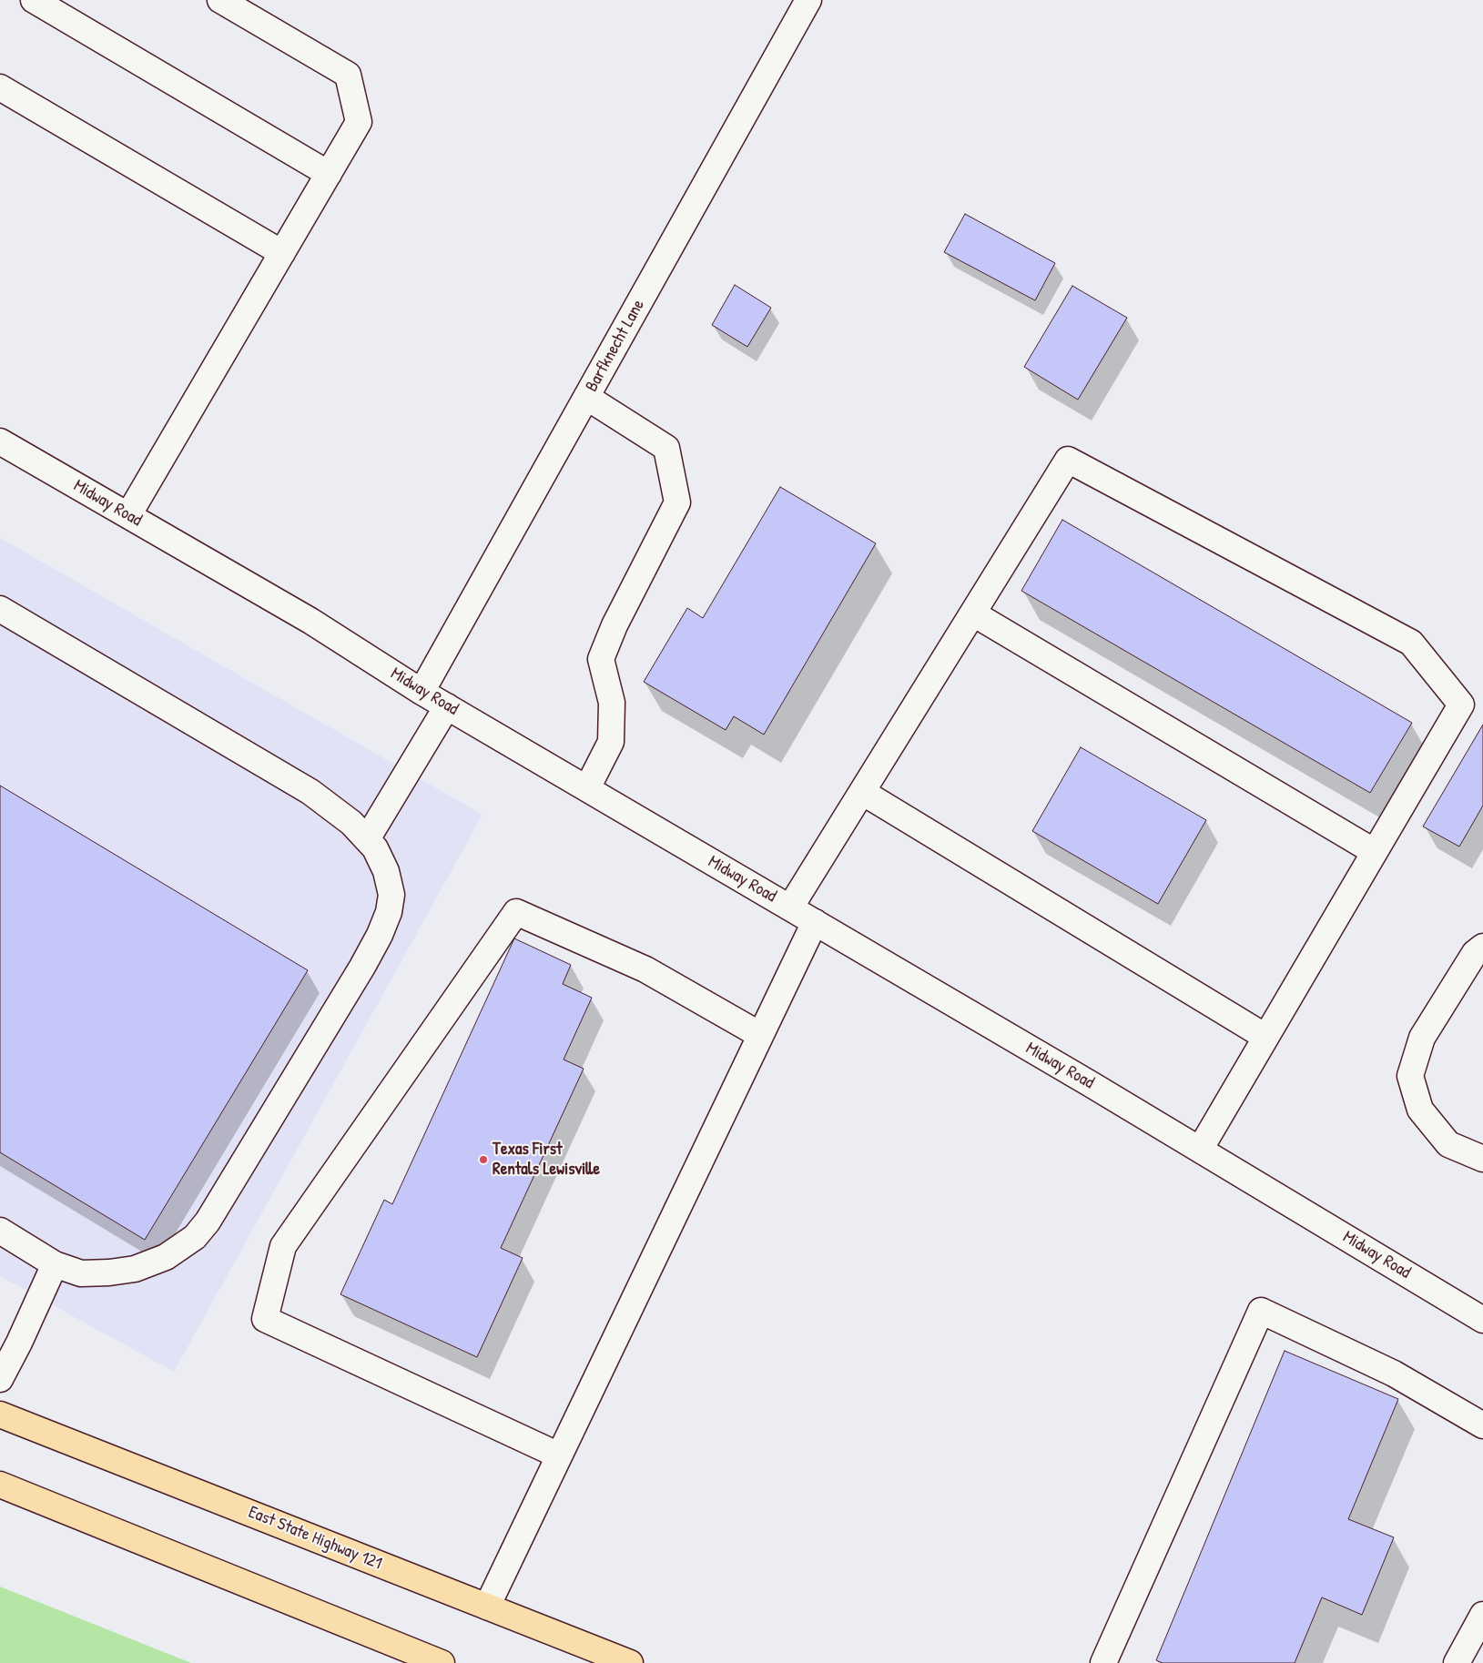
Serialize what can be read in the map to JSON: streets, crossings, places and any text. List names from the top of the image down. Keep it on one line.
{"streets":{"main road":["East State Highway 121"],"street":["Barfknecht Lane","Midway Road"]},"crossings":[["Barfknecht Lane","Midway Road"]],"places":["Texas First Rentals Lewisville"]}
